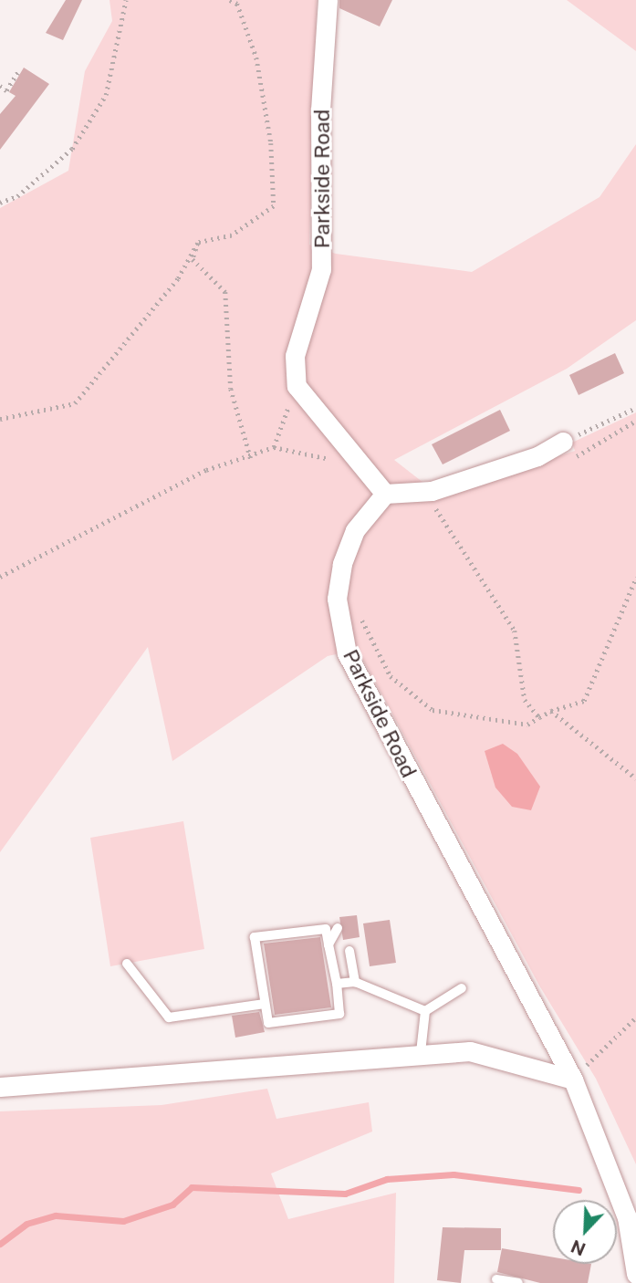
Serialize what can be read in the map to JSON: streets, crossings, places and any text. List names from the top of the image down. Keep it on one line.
{"streets":{"street":["Parkside Road"]},"north":"bottom left"}
